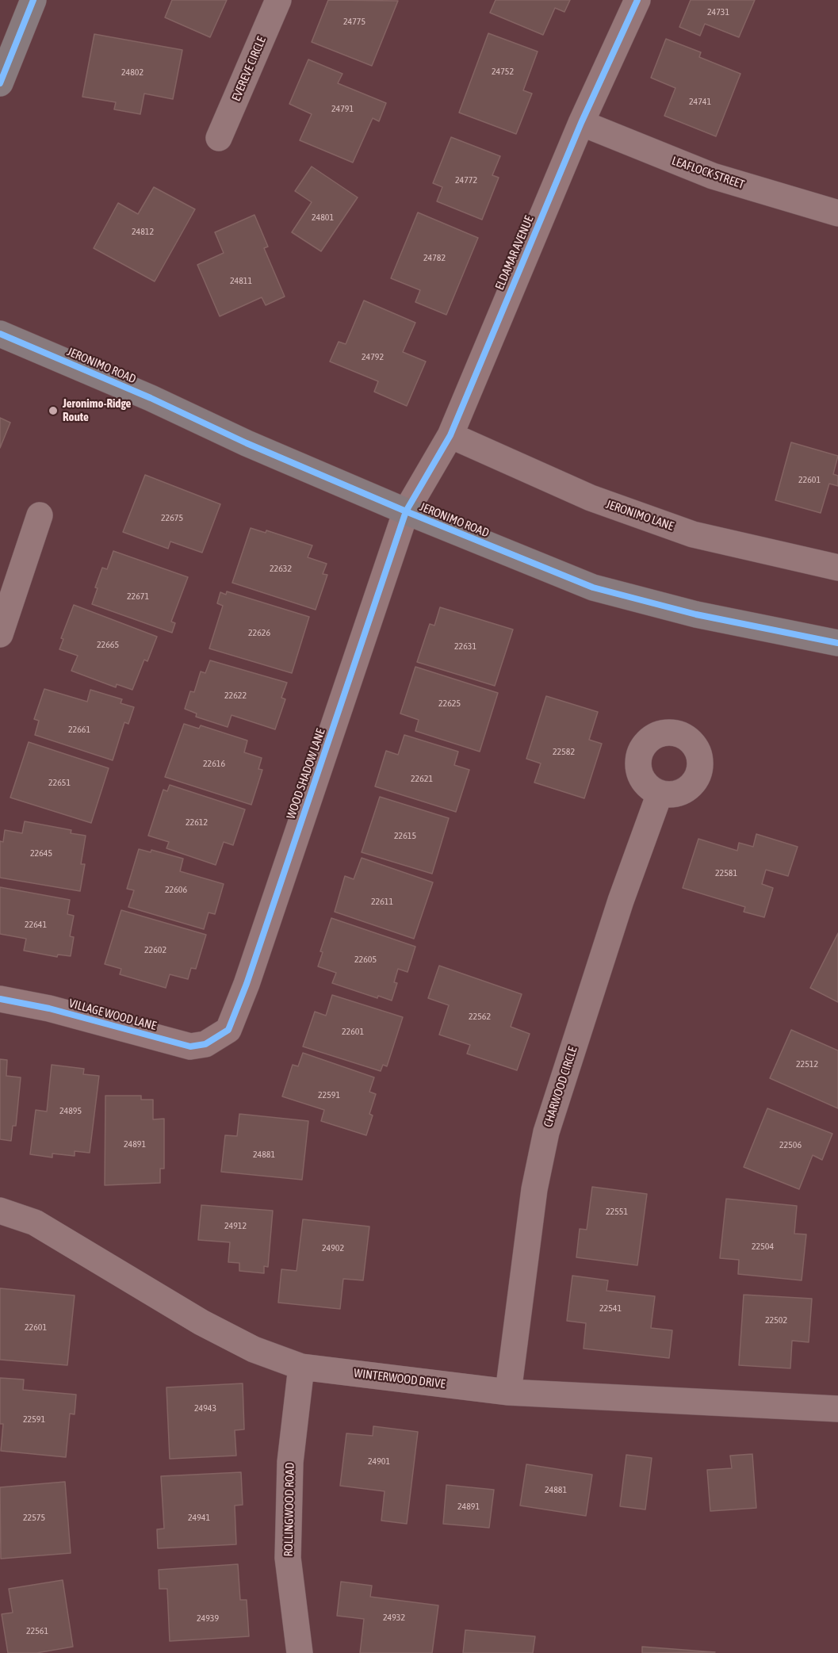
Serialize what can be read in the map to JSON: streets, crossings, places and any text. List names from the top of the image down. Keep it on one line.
{"streets":{"main road":["JERONIMO ROAD"],"street":["EVEREVE CIRCLE","LEAFLOCK STREET","ELDAMAR AVENUE","JERONIMO LANE","WOOD SHADOW LANE","VILLAGE WOOD LANE","CHARWOOD CIRCLE","WINTERWOOD DRIVE","ROLLINGWOOD ROAD"]},"crossings":[["LEAFLOCK STREET","ELDAMAR AVENUE"],["ELDAMAR AVENUE","JERONIMO ROAD"],["ELDAMAR AVENUE","JERONIMO LANE"],["ELDAMAR AVENUE","WOOD SHADOW LANE"],["JERONIMO ROAD","WOOD SHADOW LANE"],["WOOD SHADOW LANE","VILLAGE WOOD LANE"],["CHARWOOD CIRCLE","WINTERWOOD DRIVE"],["WINTERWOOD DRIVE","ROLLINGWOOD ROAD"]],"places":["Jeronimo-Ridge Route"],"house_numbers":["24731","24775","24752","24802","24741","24791","24772","24801","24812","24782","24811","24792","22601","22675","22632","22671","22626","22665","22631","22622","22625","22661","22582","22616","22621","22651","22612","22615","22645","22581","22606","22611","22641","22602","22605","22562","22601","22512","22591","24895","24891","22506","24881","22551","24912","22504","24902","22541","22502","22601","24943","22591","24901","24881","24891","22575","24941","24932","24939","22561"]}
